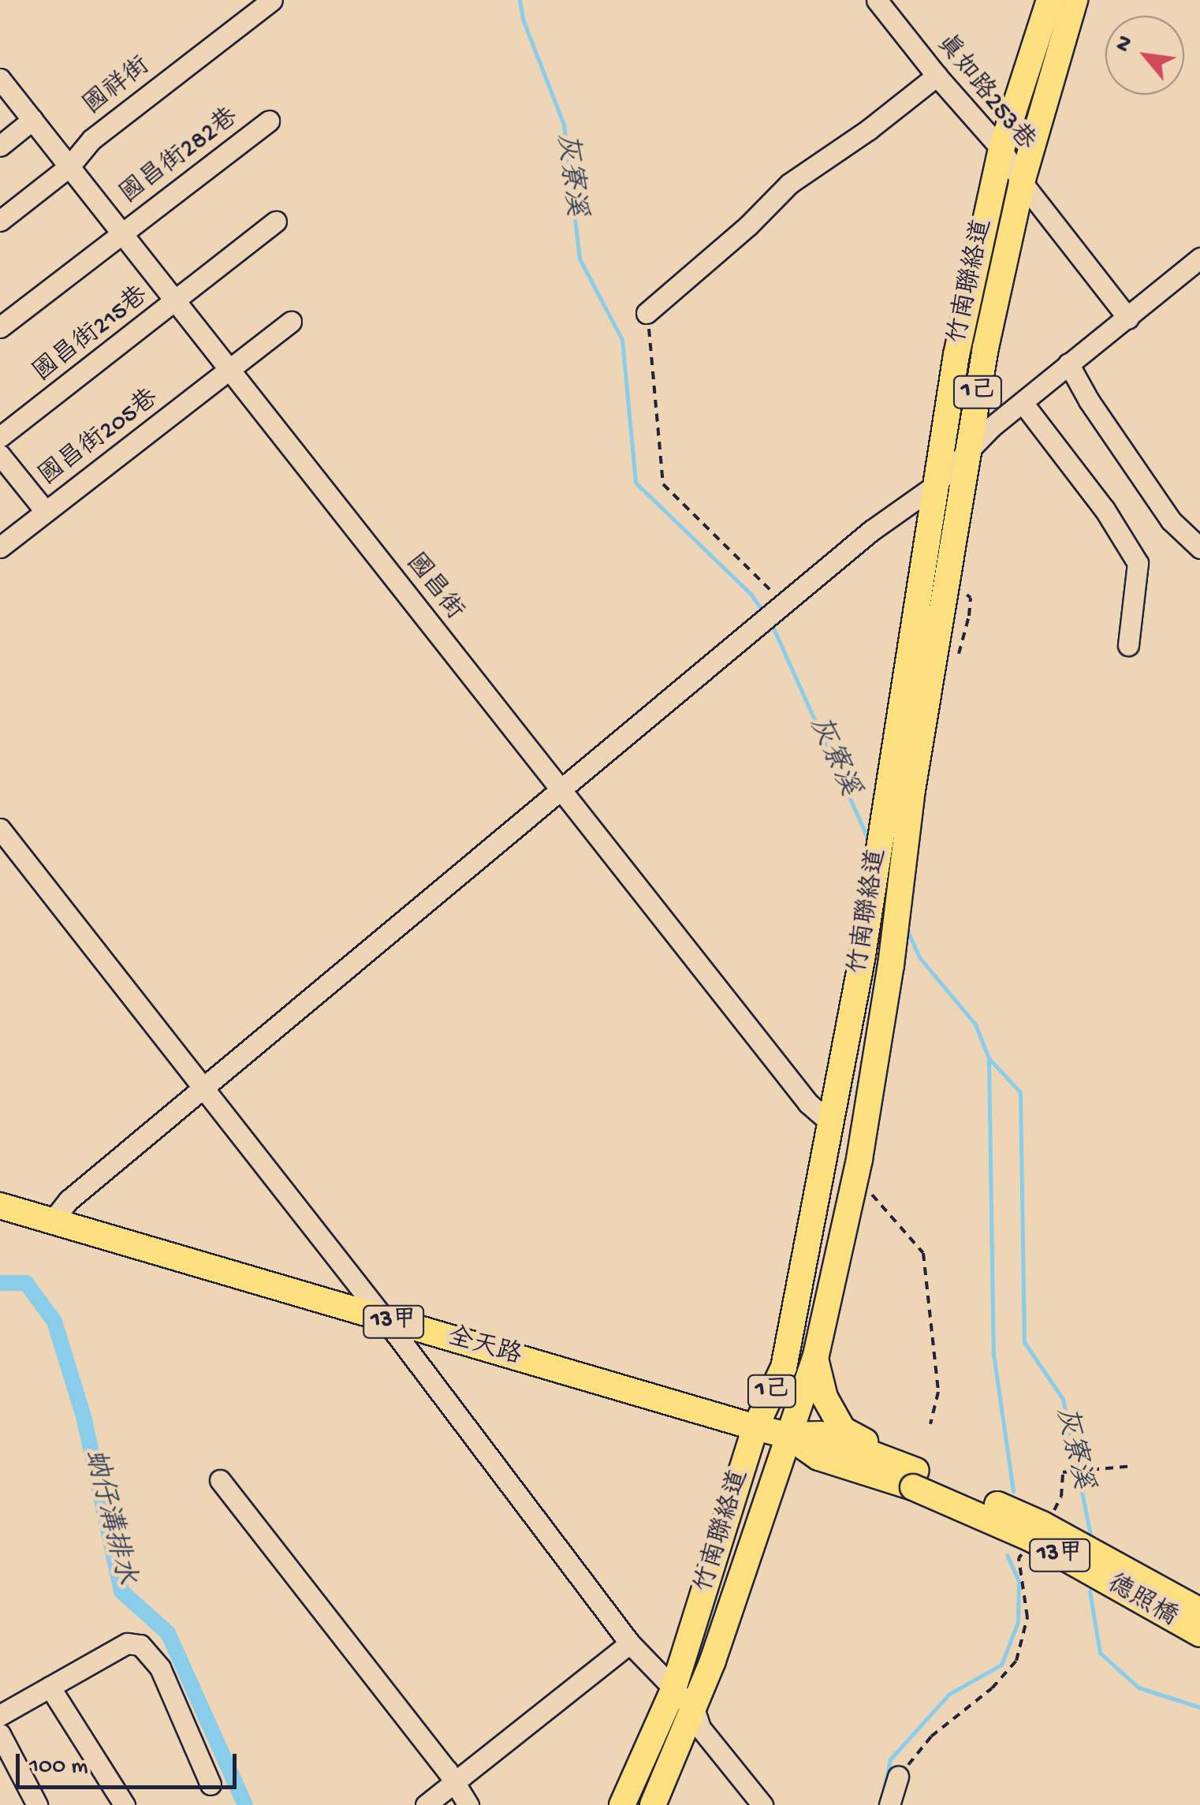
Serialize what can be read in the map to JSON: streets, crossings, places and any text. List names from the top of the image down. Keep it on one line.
{"streets":{"main road":["竹南聯絡道","1己","13甲","全天路","德照橋"],"street":["國祥街","真如路253巷","國昌街282巷","國昌街215巷","國昌街205巷","國昌街"]},"crossings":[["國祥街","國昌街"],["真如路253巷","竹南聯絡道"],["國昌街282巷","國昌街"],["竹南聯絡道","國昌街"],["竹南聯絡道","13甲"],["竹南聯絡道","全天路"],["國昌街215巷","國昌街"],["國昌街205巷","國昌街"],["13甲","全天路"],["13甲","德照橋"]],"water":["灰寮溪","蚋仔溝排水"],"scale_bar":"100 m","north":"top left"}
